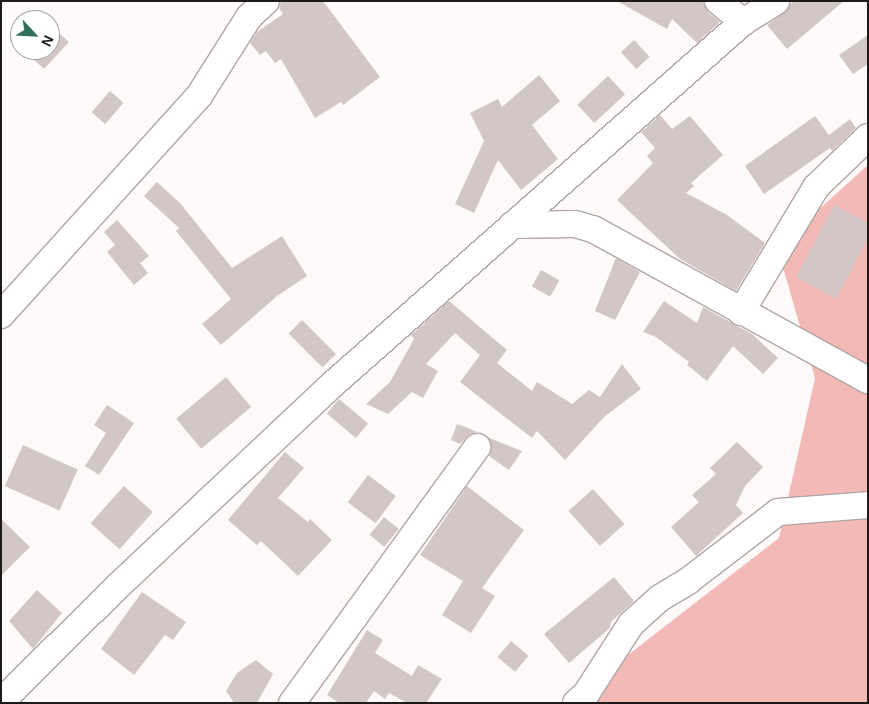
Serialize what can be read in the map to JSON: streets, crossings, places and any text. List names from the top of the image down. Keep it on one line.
{"north":"bottom right"}
